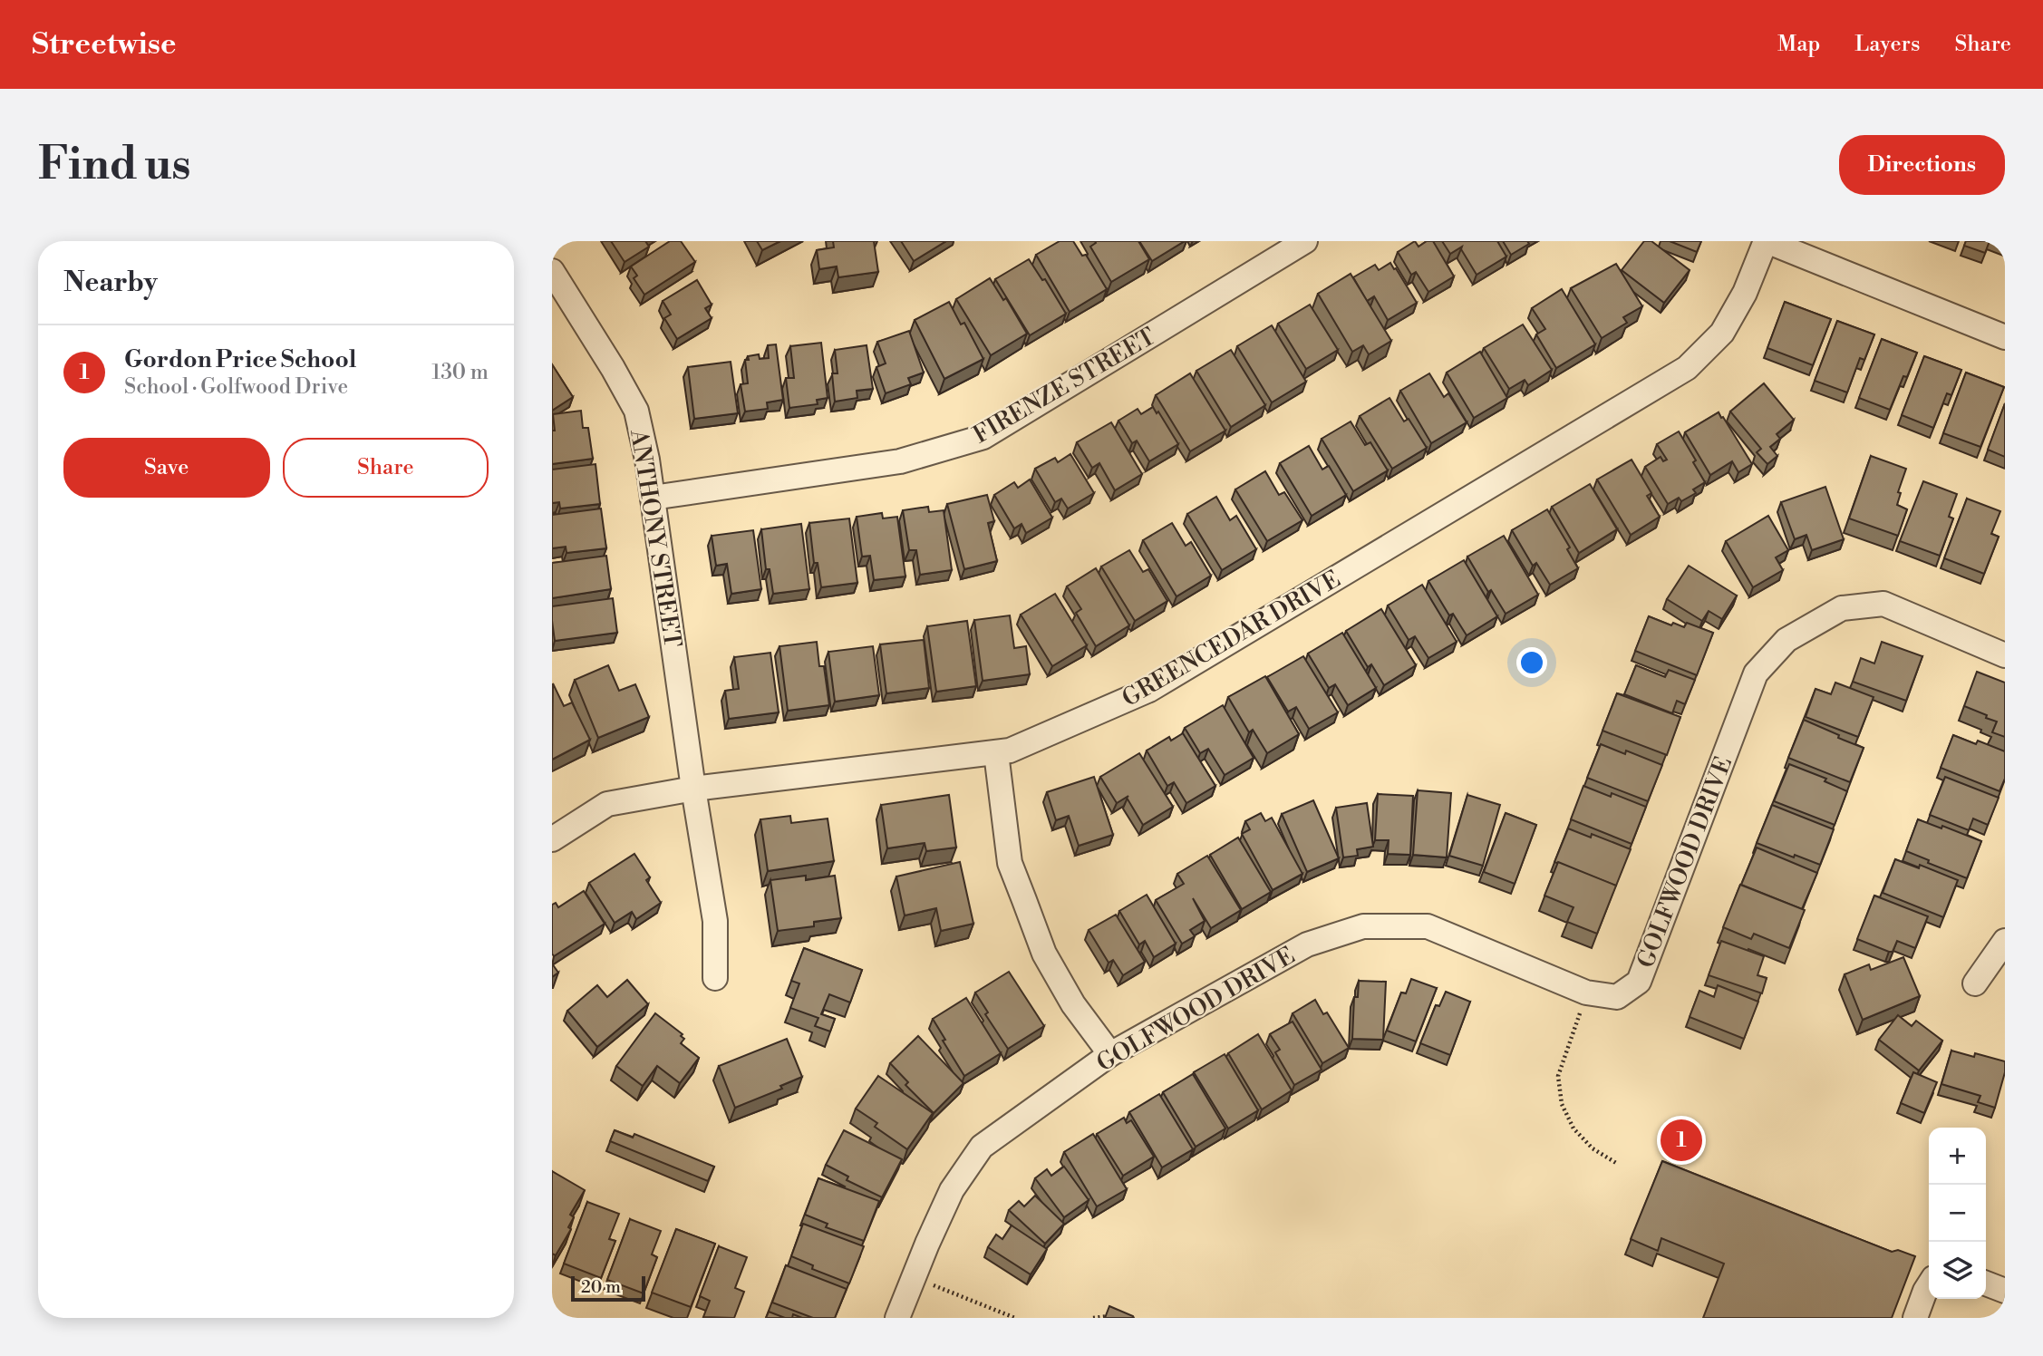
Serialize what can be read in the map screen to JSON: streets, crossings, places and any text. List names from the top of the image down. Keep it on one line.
{"streets":{"street":["FIRENZE STREET","ANTHONY STREET","GREENCEDAR DRIVE","GOLFWOOD DRIVE"]},"crossings":[["FIRENZE STREET","ANTHONY STREET"],["ANTHONY STREET","GREENCEDAR DRIVE"]],"scale_bar":"20 m","page":{"header":"Streetwise","nav":["Map","Layers","Share"],"buttons":["Directions",["Save","Share"]],"title":"Find us","heading":"Nearby","list":[{"mark":"1","name":"Gordon Price School","note":"School · Golfwood Drive","value":"130 m"}],"pins":"1","map_buttons":["+","−"],"scale":"20 m"}}
